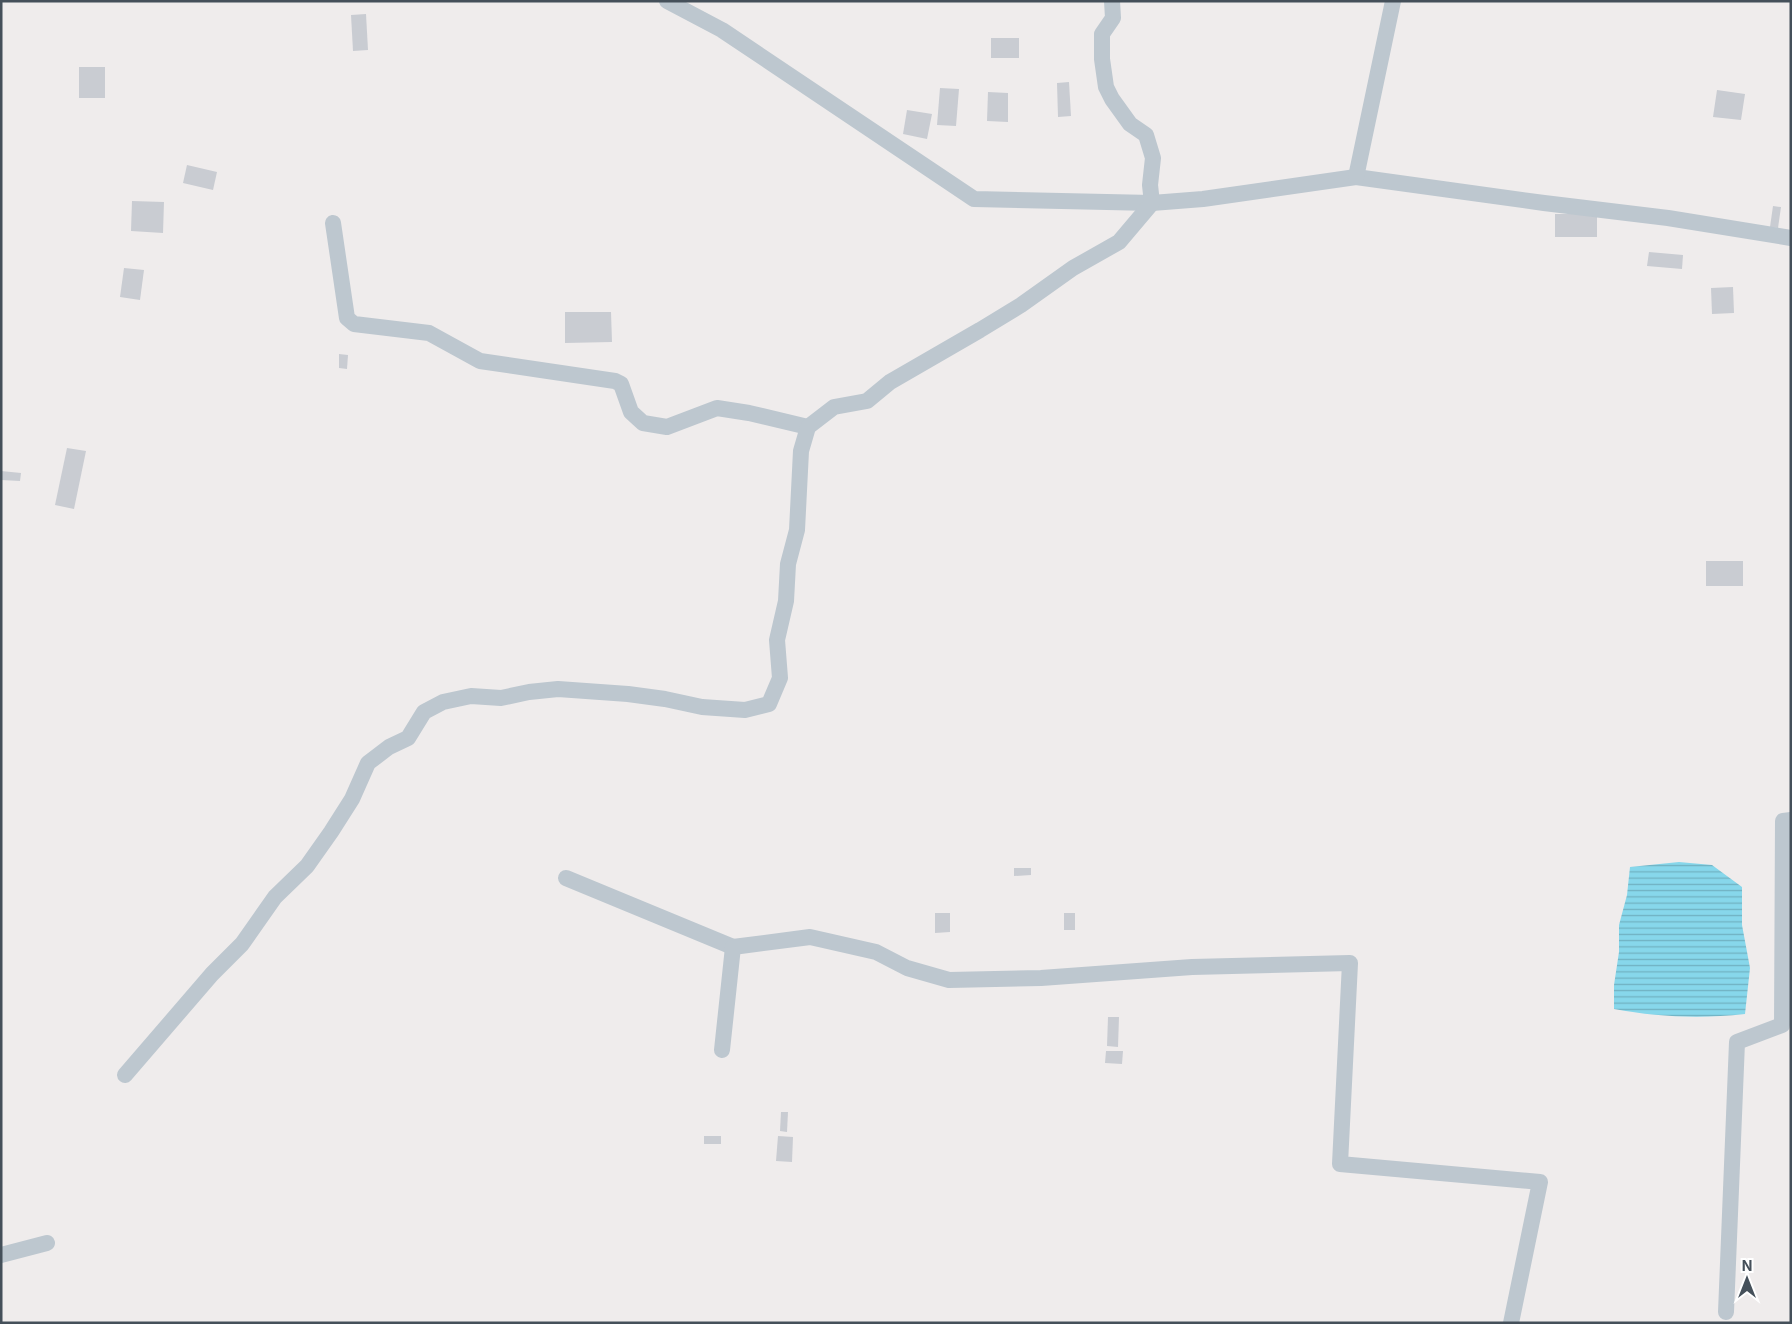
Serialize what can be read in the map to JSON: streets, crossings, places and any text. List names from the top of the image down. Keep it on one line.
{"north":"top"}
